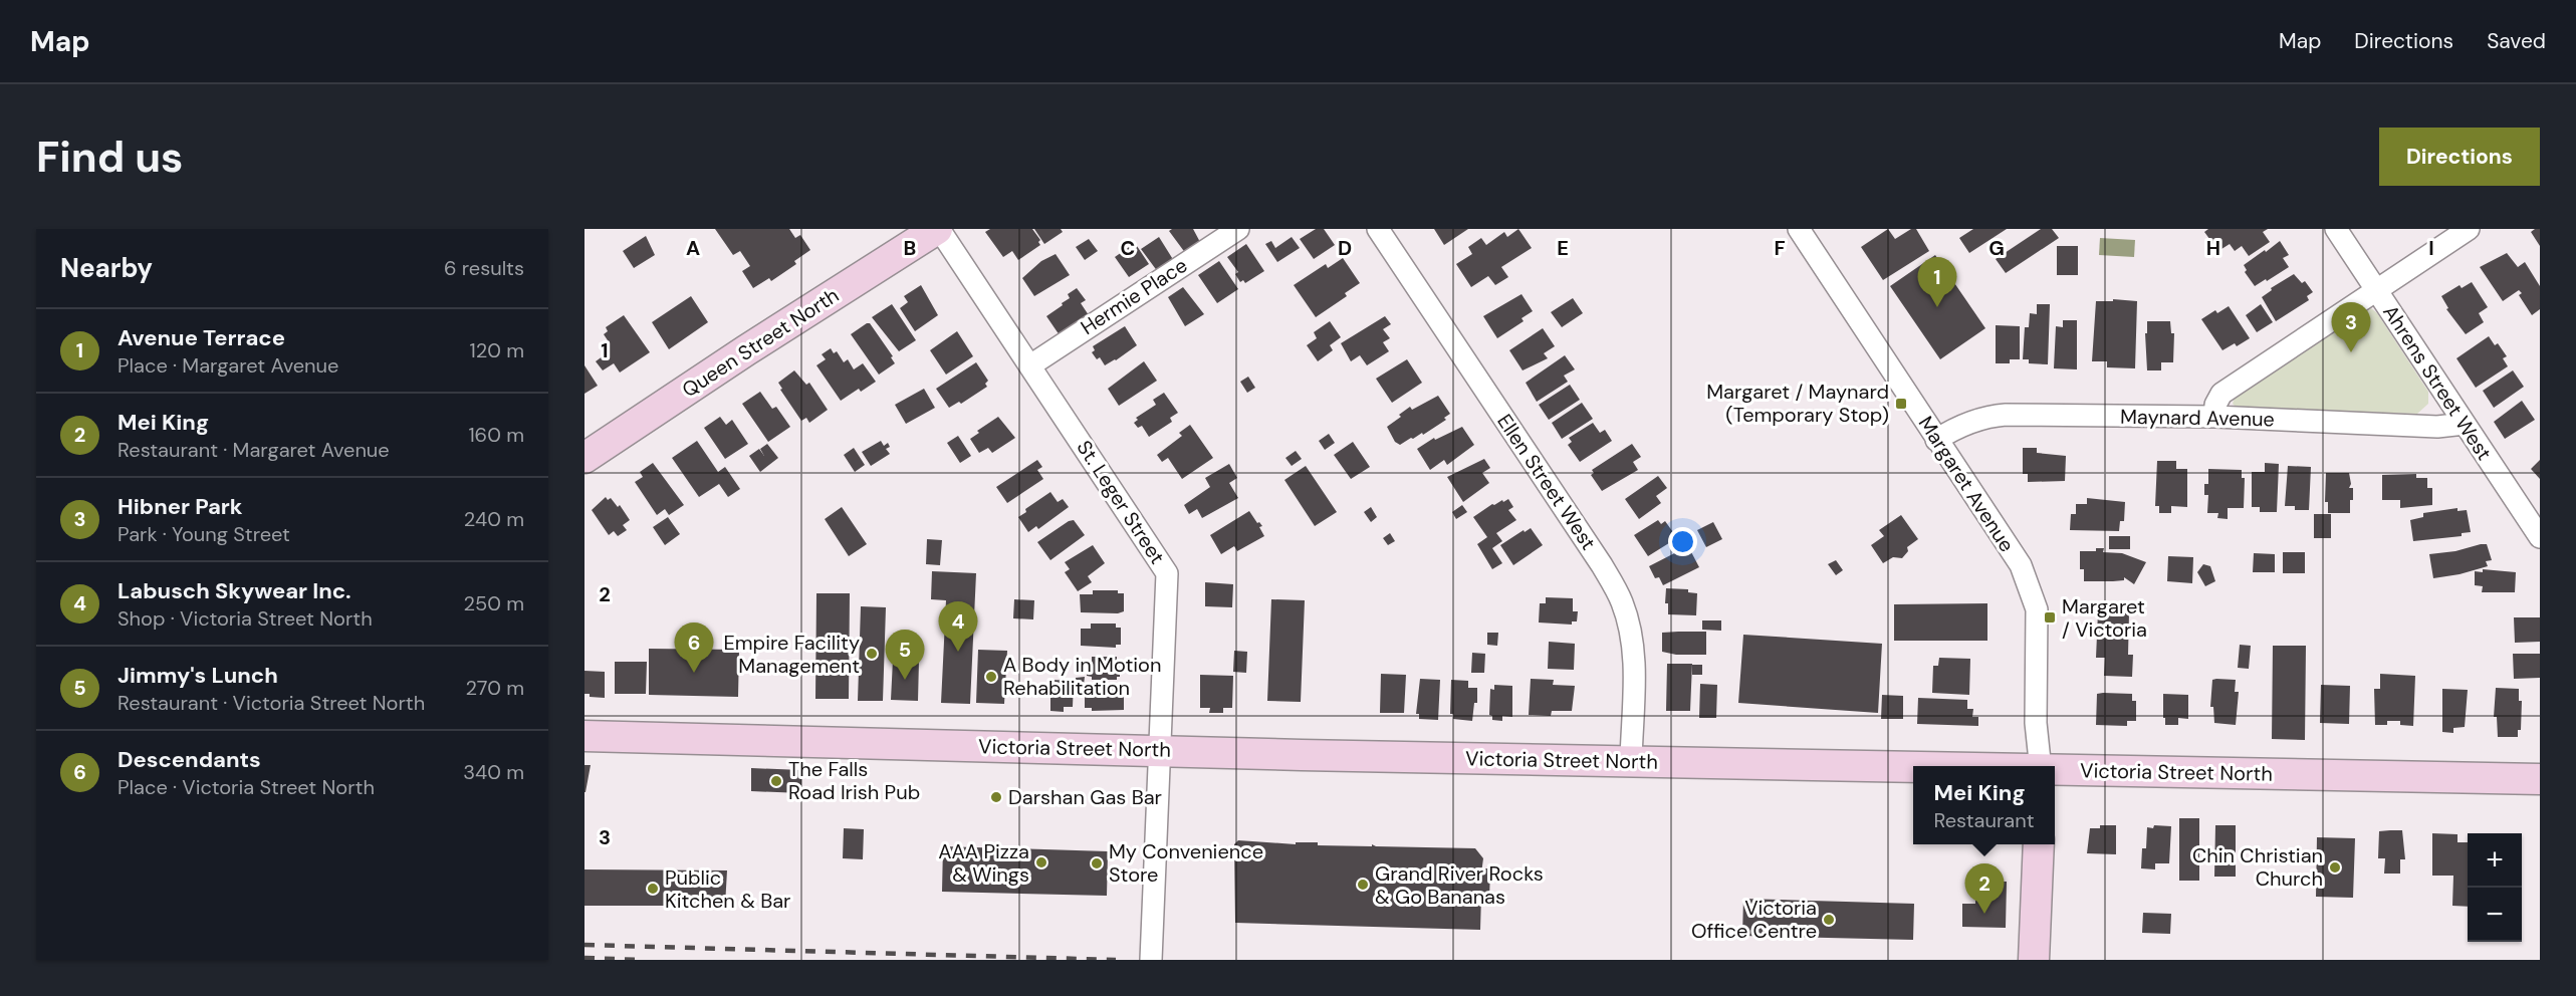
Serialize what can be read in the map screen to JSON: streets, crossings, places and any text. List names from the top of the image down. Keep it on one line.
{"streets":{"main road":["Queen Street North","Victoria Street North"],"street":["Hermie Place","Ahrens Street West","Maynard Avenue","Ellen Street West","Margaret Avenue","St. Leger Street"]},"crossings":[["Hermie Place","St. Leger Street"],["Queen Street North","St. Leger Street"],["Ahrens Street West","Maynard Avenue"],["Maynard Avenue","Margaret Avenue"],["Ellen Street West","Victoria Street North"],["St. Leger Street","Victoria Street North"]],"places":{"transit":["Margaret / Maynard (Temporary Stop)","Margaret / Victoria"],"other":["Empire Facility Management","A Body in Motion Rehabilitation","The Falls Road Irish Pub","Darshan Gas Bar","AAA Pizza & Wings","My Convenience Store","Chin Christian Church","Grand River Rocks & Go Bananas","Public Kitchen & Bar","Victoria Office Centre"]},"page":{"header":"Map","nav":["Map","Directions","Saved"],"buttons":"Directions","title":"Find us","heading":["Nearby","6 results"],"pins":["1","3","4","6","5","2"],"list":[{"mark":"1","name":"Avenue Terrace","note":"Place · Margaret Avenue","value":"120 m"},{"mark":"2","name":"Mei King","note":"Restaurant · Margaret Avenue","value":"160 m"},{"mark":"3","name":"Hibner Park","note":"Park · Young Street","value":"240 m"},{"mark":"4","name":"Labusch Skywear Inc.","note":"Shop · Victoria Street North","value":"250 m"},{"mark":"5","name":"Jimmy's Lunch","note":"Restaurant · Victoria Street North","value":"270 m"},{"mark":"6","name":"Descendants","note":"Place · Victoria Street North","value":"340 m"}],"popup":["Mei King","Restaurant"],"map_buttons":["+","−"]},"grid":{"columns":["A","B","C","D","E","F","G","H","I"],"rows":["1","2","3"]}}
